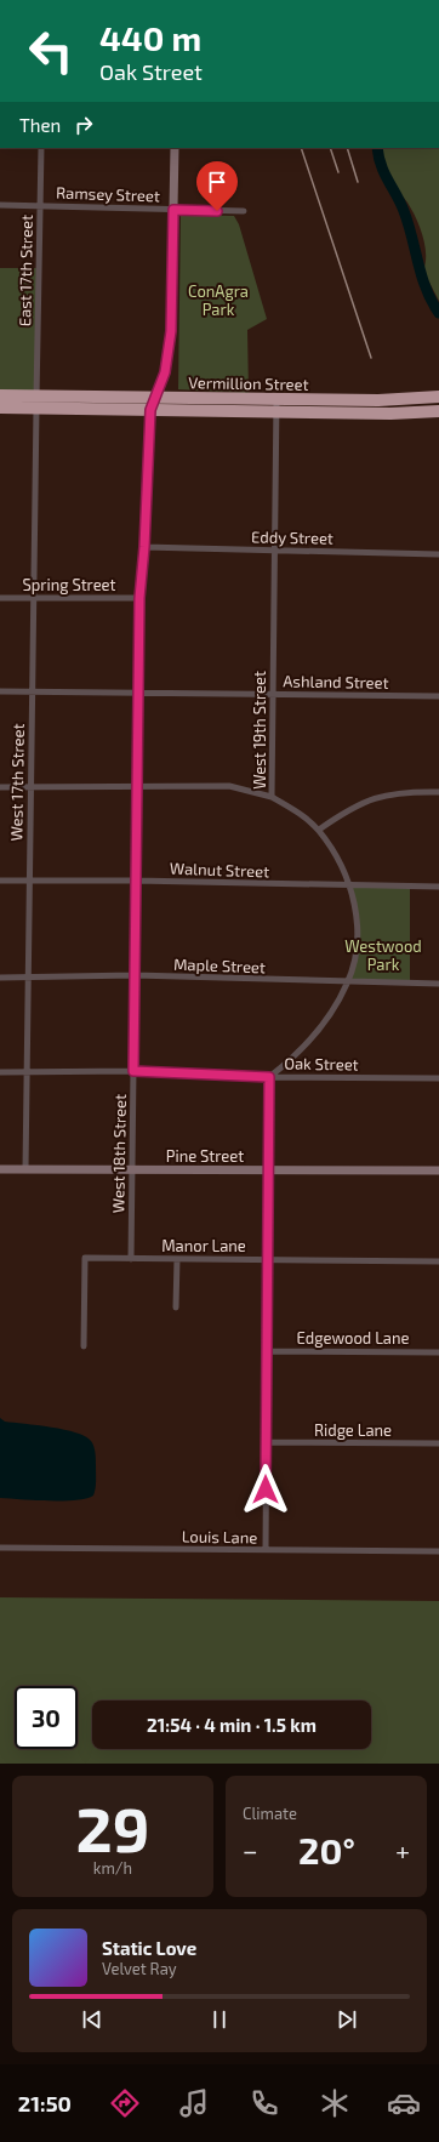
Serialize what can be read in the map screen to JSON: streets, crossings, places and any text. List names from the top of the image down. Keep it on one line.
{"streets":{"highway":["Vermillion Street"],"street":["Ramsey Street","East 17th Street","Eddy Street","Spring Street","Ashland Street","West 19th Street","West 17th Street","Walnut Street","Maple Street","Oak Street","West 18th Street","Pine Street","Manor Lane","Edgewood Lane","Ridge Lane","Louis Lane"]},"crossings":[["Ramsey Street","East 17th Street"],["East 17th Street","Vermillion Street"],["East 17th Street","West 17th Street"],["Vermillion Street","West 19th Street"],["Vermillion Street","West 17th Street"],["Vermillion Street","West 18th Street"],["Eddy Street","West 19th Street"],["Eddy Street","West 18th Street"],["Spring Street","West 17th Street"],["Spring Street","West 18th Street"],["Ashland Street","West 19th Street"],["Ashland Street","West 17th Street"],["Ashland Street","West 18th Street"],["West 19th Street","Walnut Street"],["West 19th Street","Maple Street"],["West 19th Street","Oak Street"],["West 17th Street","Walnut Street"],["West 17th Street","Maple Street"],["West 17th Street","Oak Street"],["West 17th Street","Pine Street"],["Walnut Street","West 18th Street"],["Maple Street","West 18th Street"],["Oak Street","West 18th Street"],["West 18th Street","Pine Street"],["West 18th Street","Manor Lane"]],"parks":["ConAgra Park","Westwood Park"],"page":{"turn":["440 m","Oak Street"],"then":"Then","limit":"30","trip":"21:54 · 4 min · 1.5 km","tile":[["29","km/h"],"Climate"],"heat":["−","20°","+"],"song":["Static Love","Velvet Ray"],"tabs":"21:50"}}
